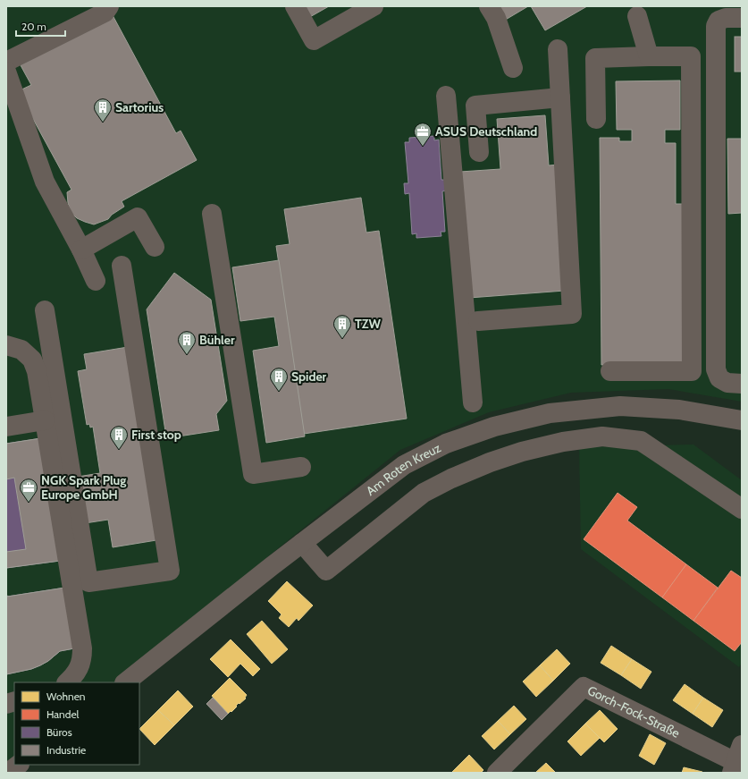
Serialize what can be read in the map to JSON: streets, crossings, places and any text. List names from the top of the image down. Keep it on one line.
{"streets":{"street":["Am Roten Kreuz","Gorch-Fock-Straße"]},"places":{"building":["Sartorius","TZW","Bühler","Spider","First stop"],"office":["ASUS Deutschland","NGK Spark Plug Europe GmbH"]},"legend":["Wohnen","Handel","Büros","Industrie"],"scale_bar":"20 m"}
